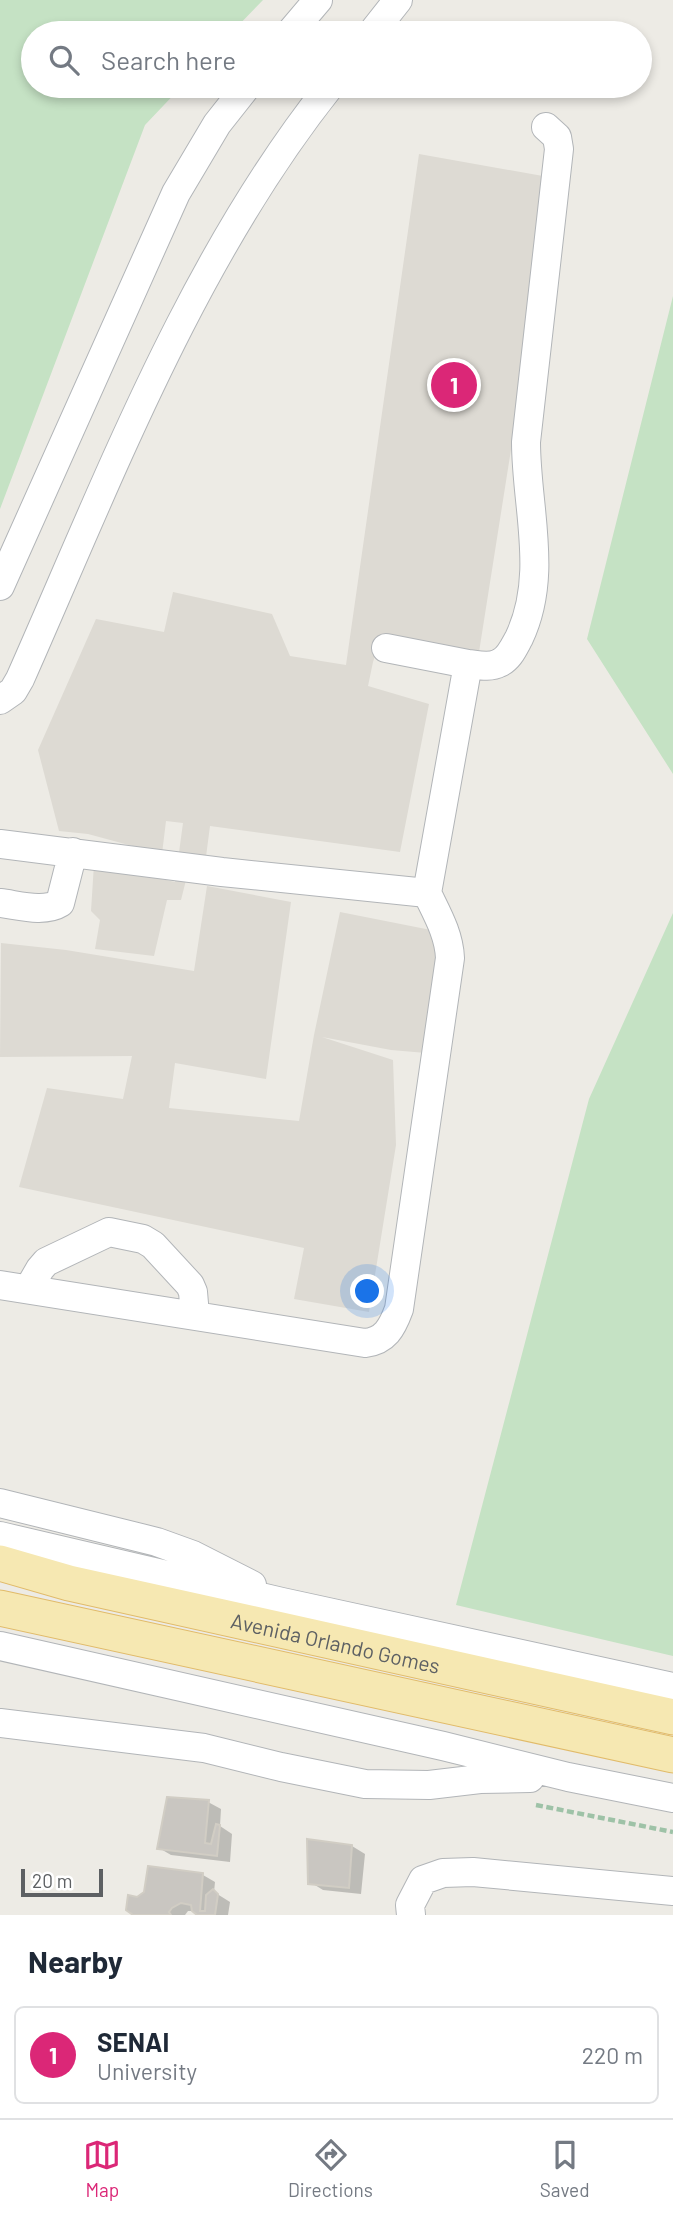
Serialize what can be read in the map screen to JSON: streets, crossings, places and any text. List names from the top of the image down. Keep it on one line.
{"streets":{"main road":["Avenida Orlando Gomes"]},"scale_bar":"20 m","page":{"search":"Search here","pins":"1","scale":"20 m","heading":"Nearby","list":[{"mark":"1","name":"SENAI","note":"University","value":"220 m"}],"nav":["Map","Directions","Saved"]}}
